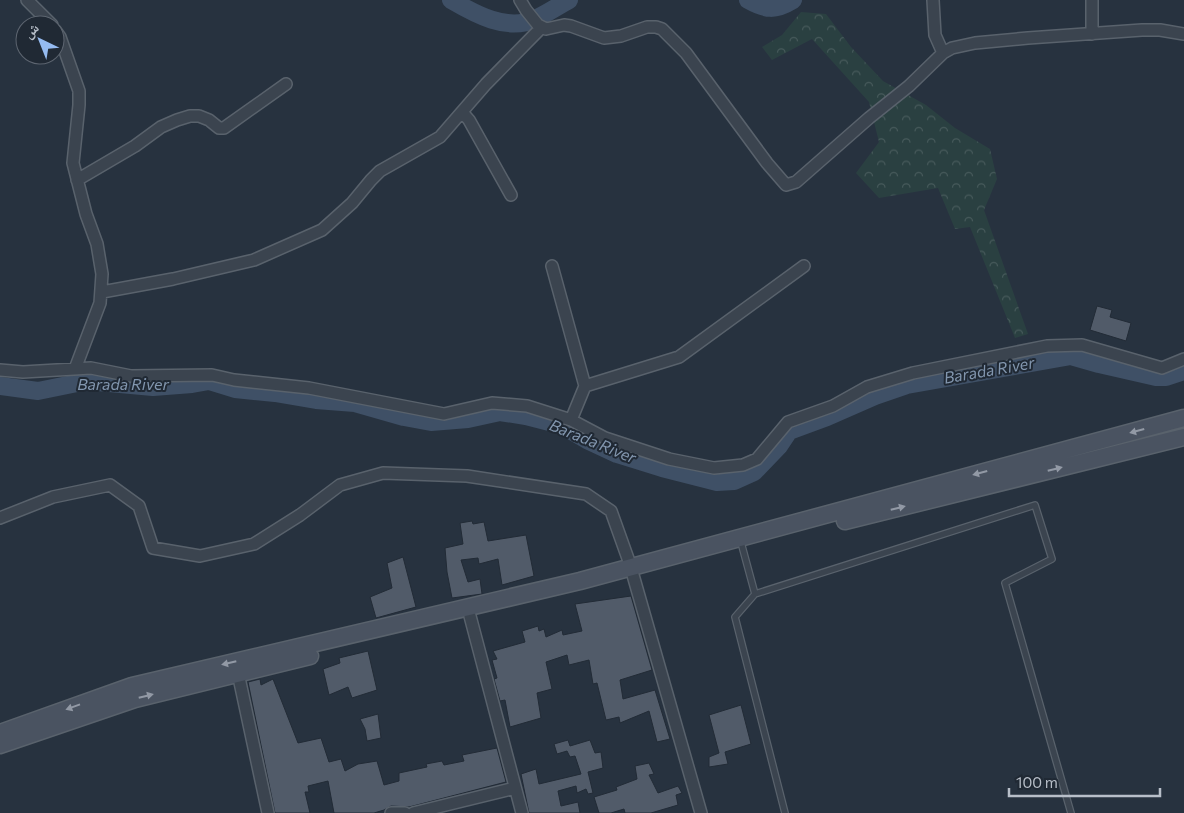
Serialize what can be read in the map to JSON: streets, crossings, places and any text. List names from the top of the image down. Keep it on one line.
{"water":["Barada River"],"scale_bar":"100 m","north":"top left"}
